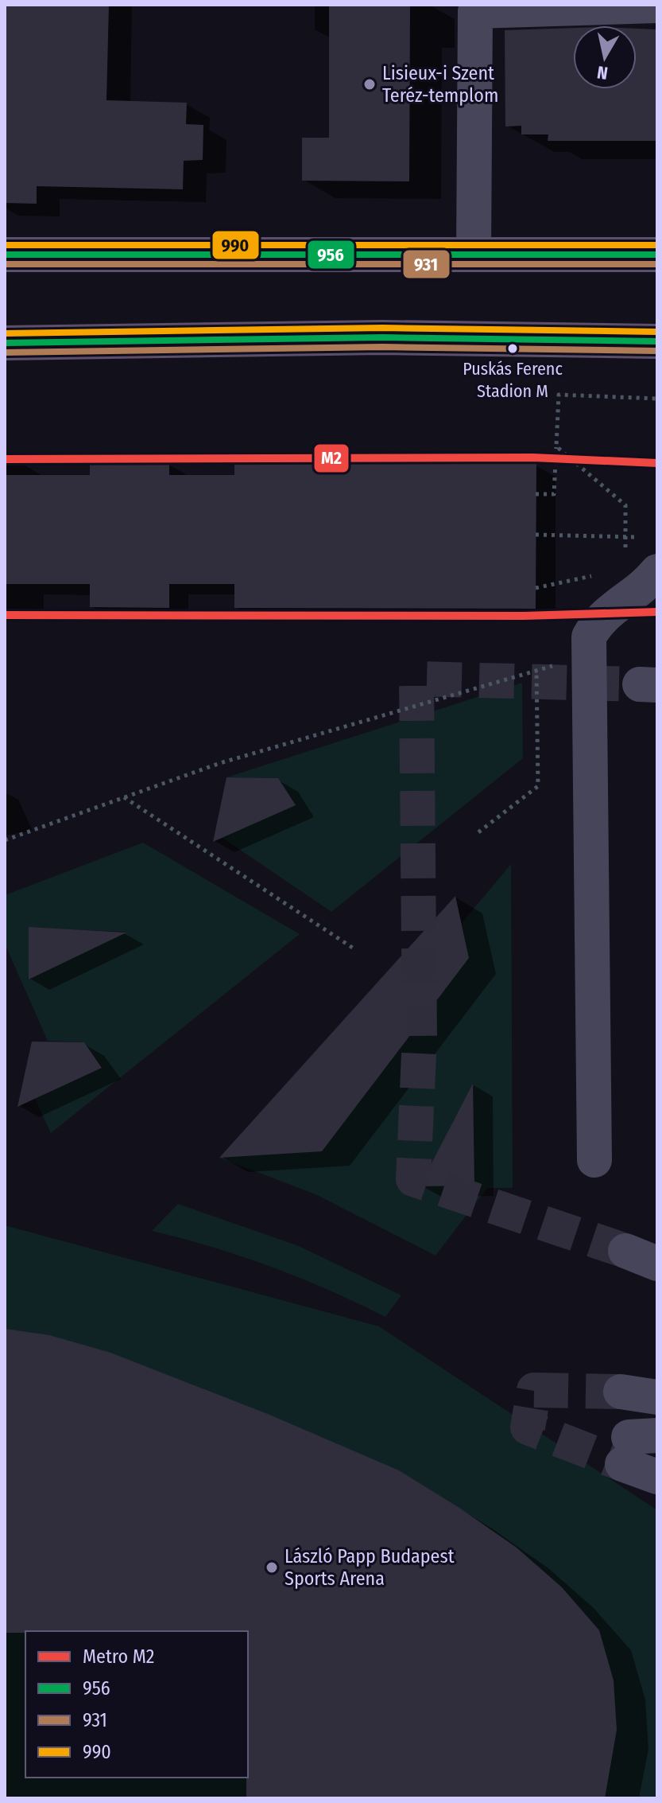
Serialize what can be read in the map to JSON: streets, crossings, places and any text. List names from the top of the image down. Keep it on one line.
{"places":["Lisieux-i Szent Teréz-templom","Puskás Ferenc Stadion M","László Papp Budapest Sports Arena"],"lines":["transit line 990","transit line 956","transit line 931","metro line M2"],"legend":["Metro M2","956","931","990"],"north":"bottom"}
